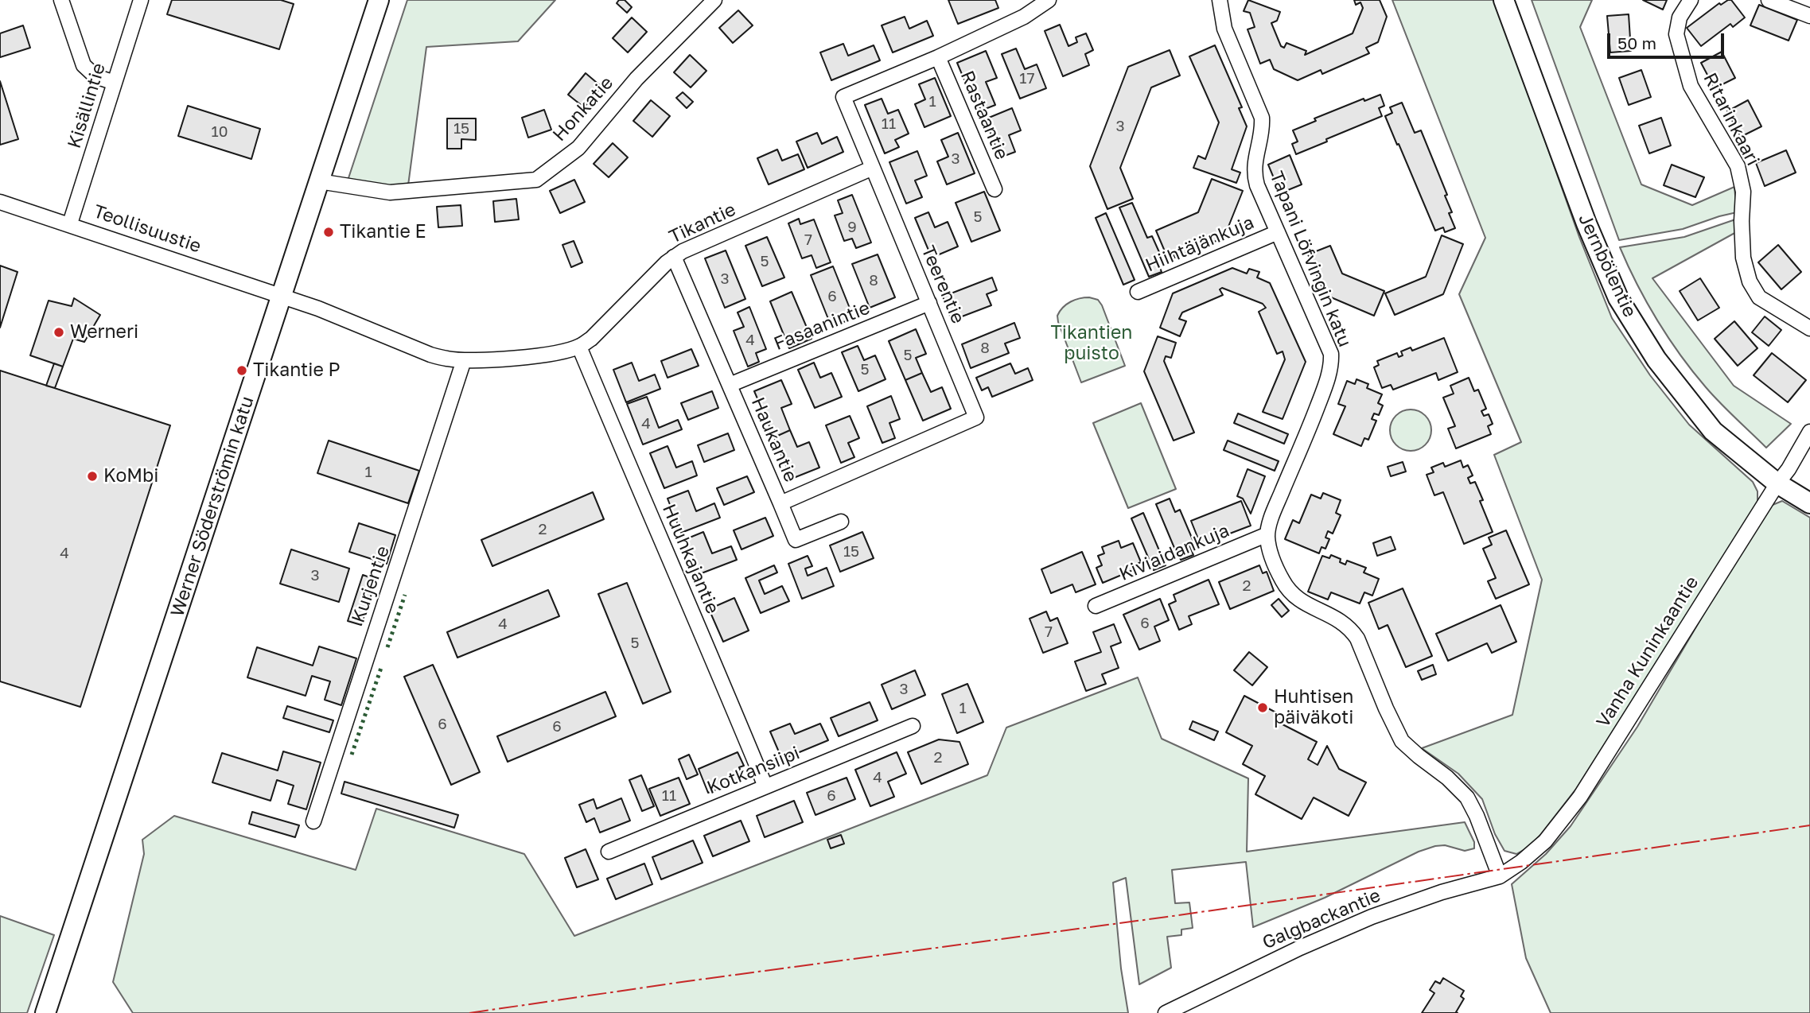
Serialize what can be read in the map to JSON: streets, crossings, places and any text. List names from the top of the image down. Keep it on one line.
{"streets":{"street":["Kisällintie","Honkatie","Rastaantie","Ritarinkaari","Tikantie","Teollisuustie","Hiihtäjänkuja","Tapani Löfvingin katu","Jernbölentie","Teerentie","Fasaanintie","Haukantie","Werner Söderströmin katu","Kiviaidankuja","Huuhkajantie","Kurjentie","Vanha Kuninkaantie","Kotkansiipi","Galgbackantie"]},"crossings":[["Kisällintie","Teollisuustie"],["Honkatie","Werner Söderströmin katu"],["Tikantie","Teollisuustie"],["Tikantie","Teerentie"],["Tikantie","Haukantie"],["Tikantie","Werner Söderströmin katu"],["Tikantie","Huuhkajantie"],["Tikantie","Kurjentie"],["Teollisuustie","Werner Söderströmin katu"],["Hiihtäjänkuja","Tapani Löfvingin katu"],["Tapani Löfvingin katu","Kiviaidankuja"],["Tapani Löfvingin katu","Vanha Kuninkaantie"],["Tapani Löfvingin katu","Galgbackantie"],["Jernbölentie","Vanha Kuninkaantie"],["Teerentie","Fasaanintie"],["Teerentie","Haukantie"],["Fasaanintie","Haukantie"],["Huuhkajantie","Kotkansiipi"],["Vanha Kuninkaantie","Galgbackantie"]],"parks":["Tikantien puisto"],"places":["Tikantie E","Werneri","Tikantie P","KoMbi","Huhtisen päiväkoti"],"house_numbers":["17","1","11","3","15","10","3","5","9","7","5","3","8","6","4","8","5","5","4","1","2","15","4","3","2","6","4","7","5","3","1","6","6","2","4","11","6"],"scale_bar":"50 m"}
